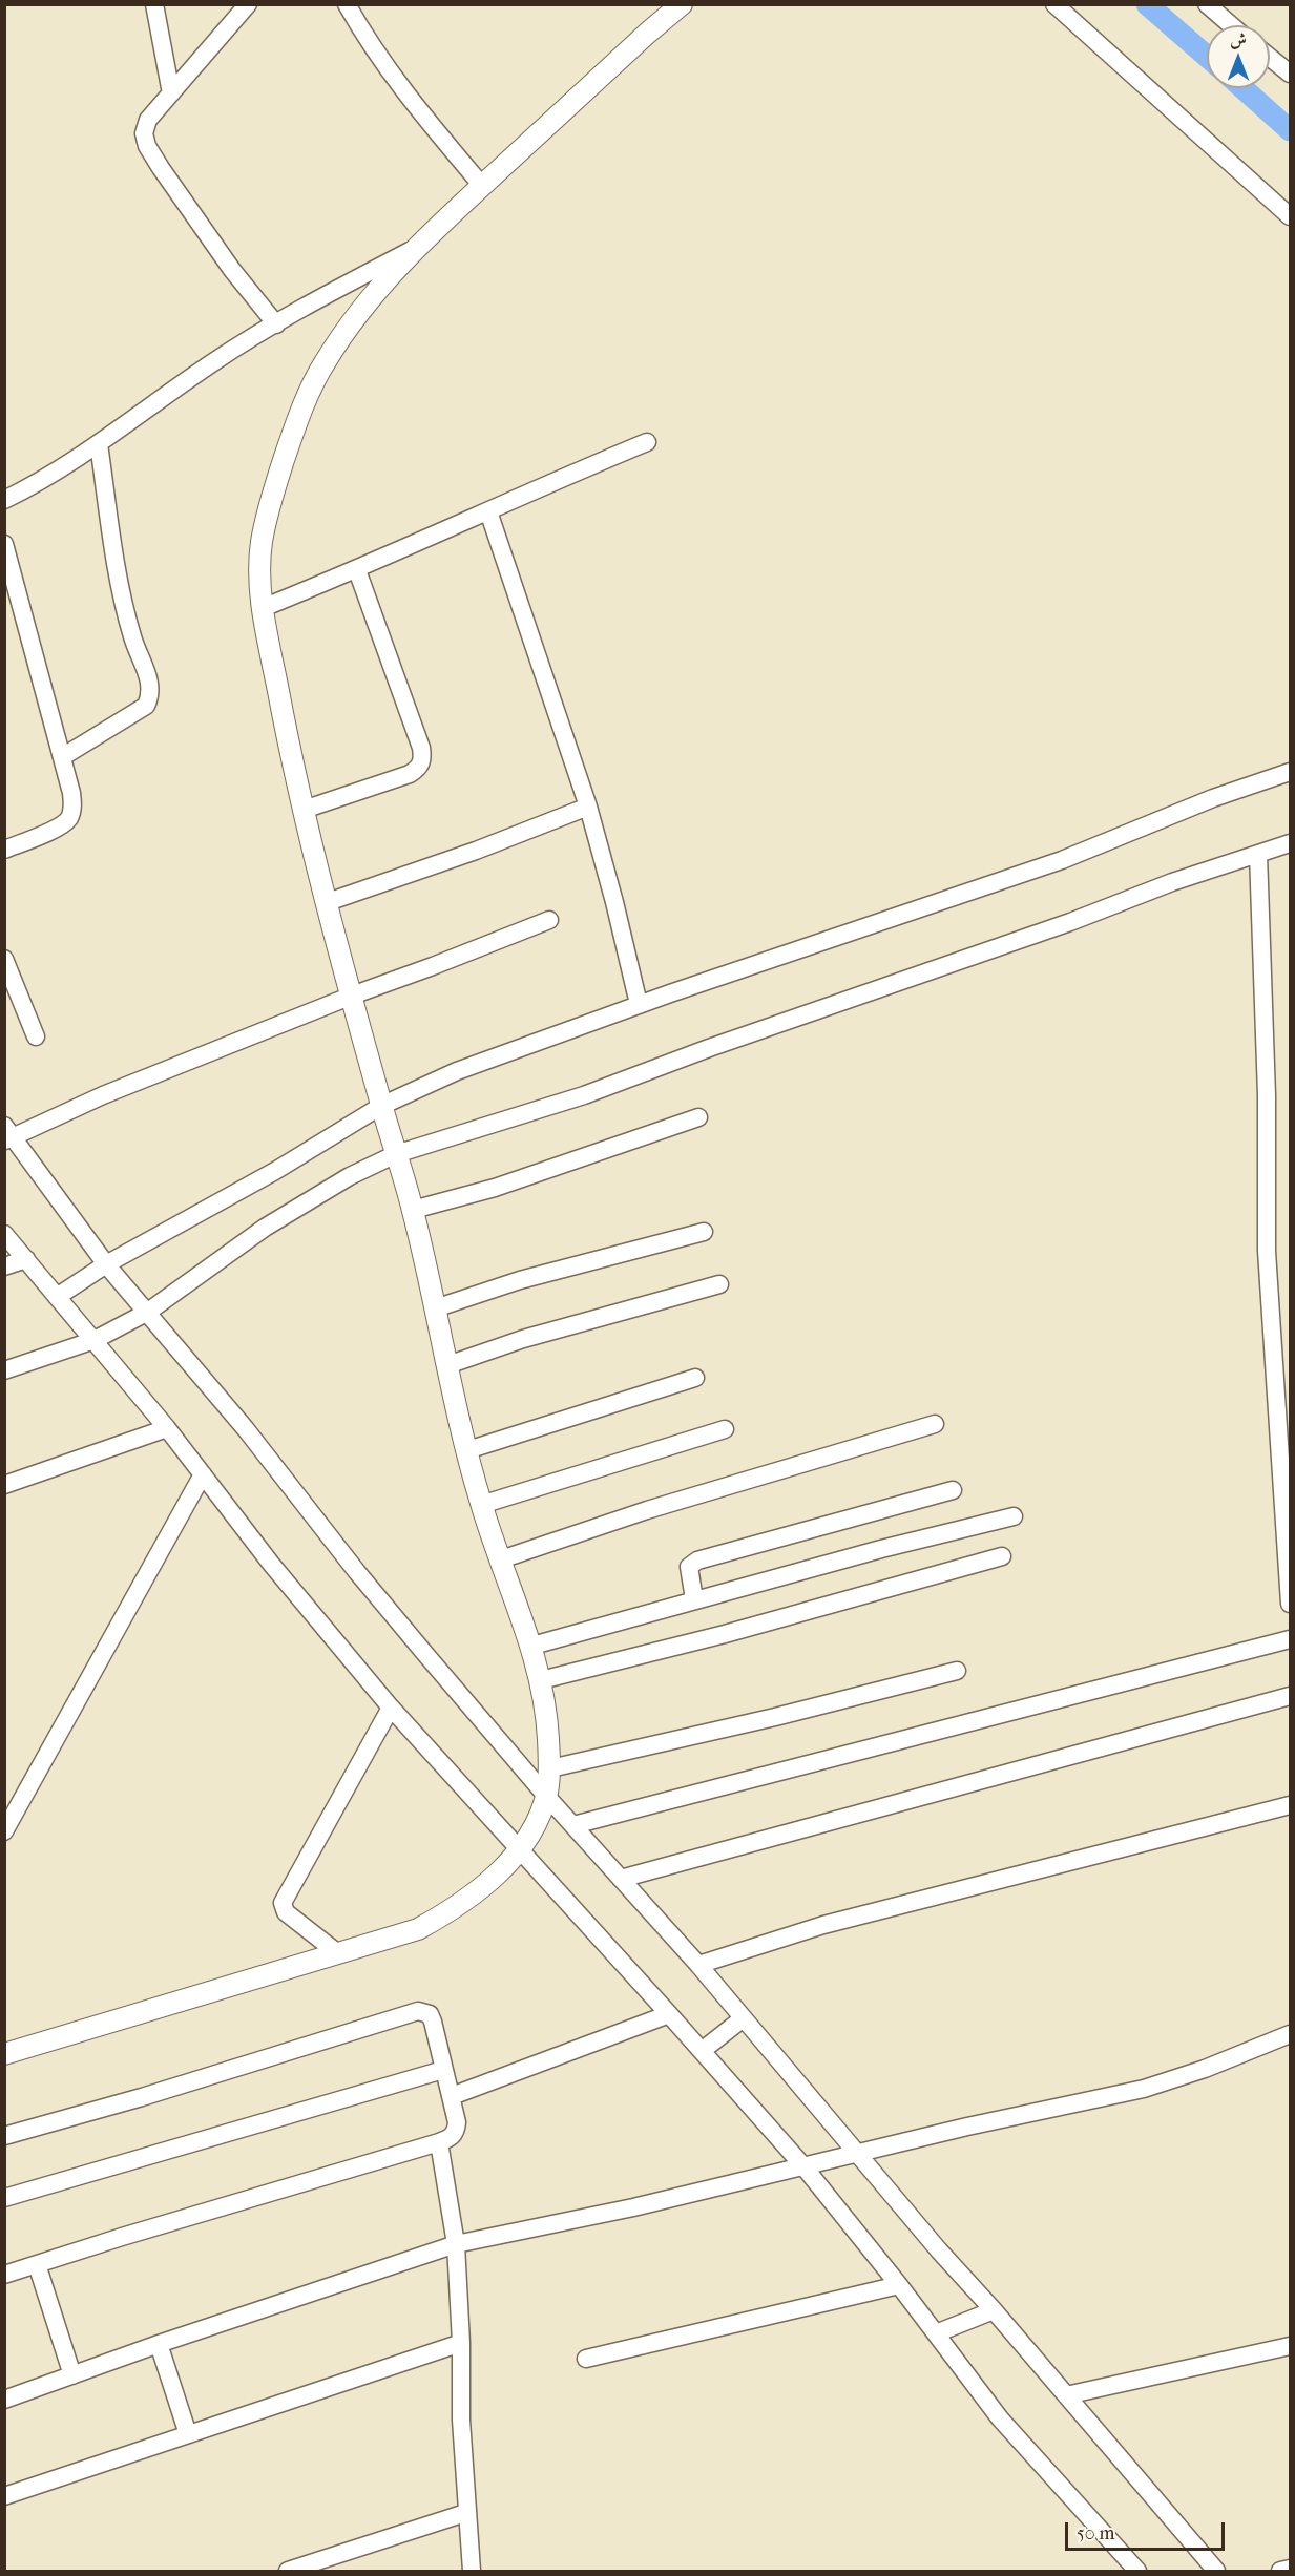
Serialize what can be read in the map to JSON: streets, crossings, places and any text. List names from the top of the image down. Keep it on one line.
{"scale_bar":"50 m","north":"top"}
